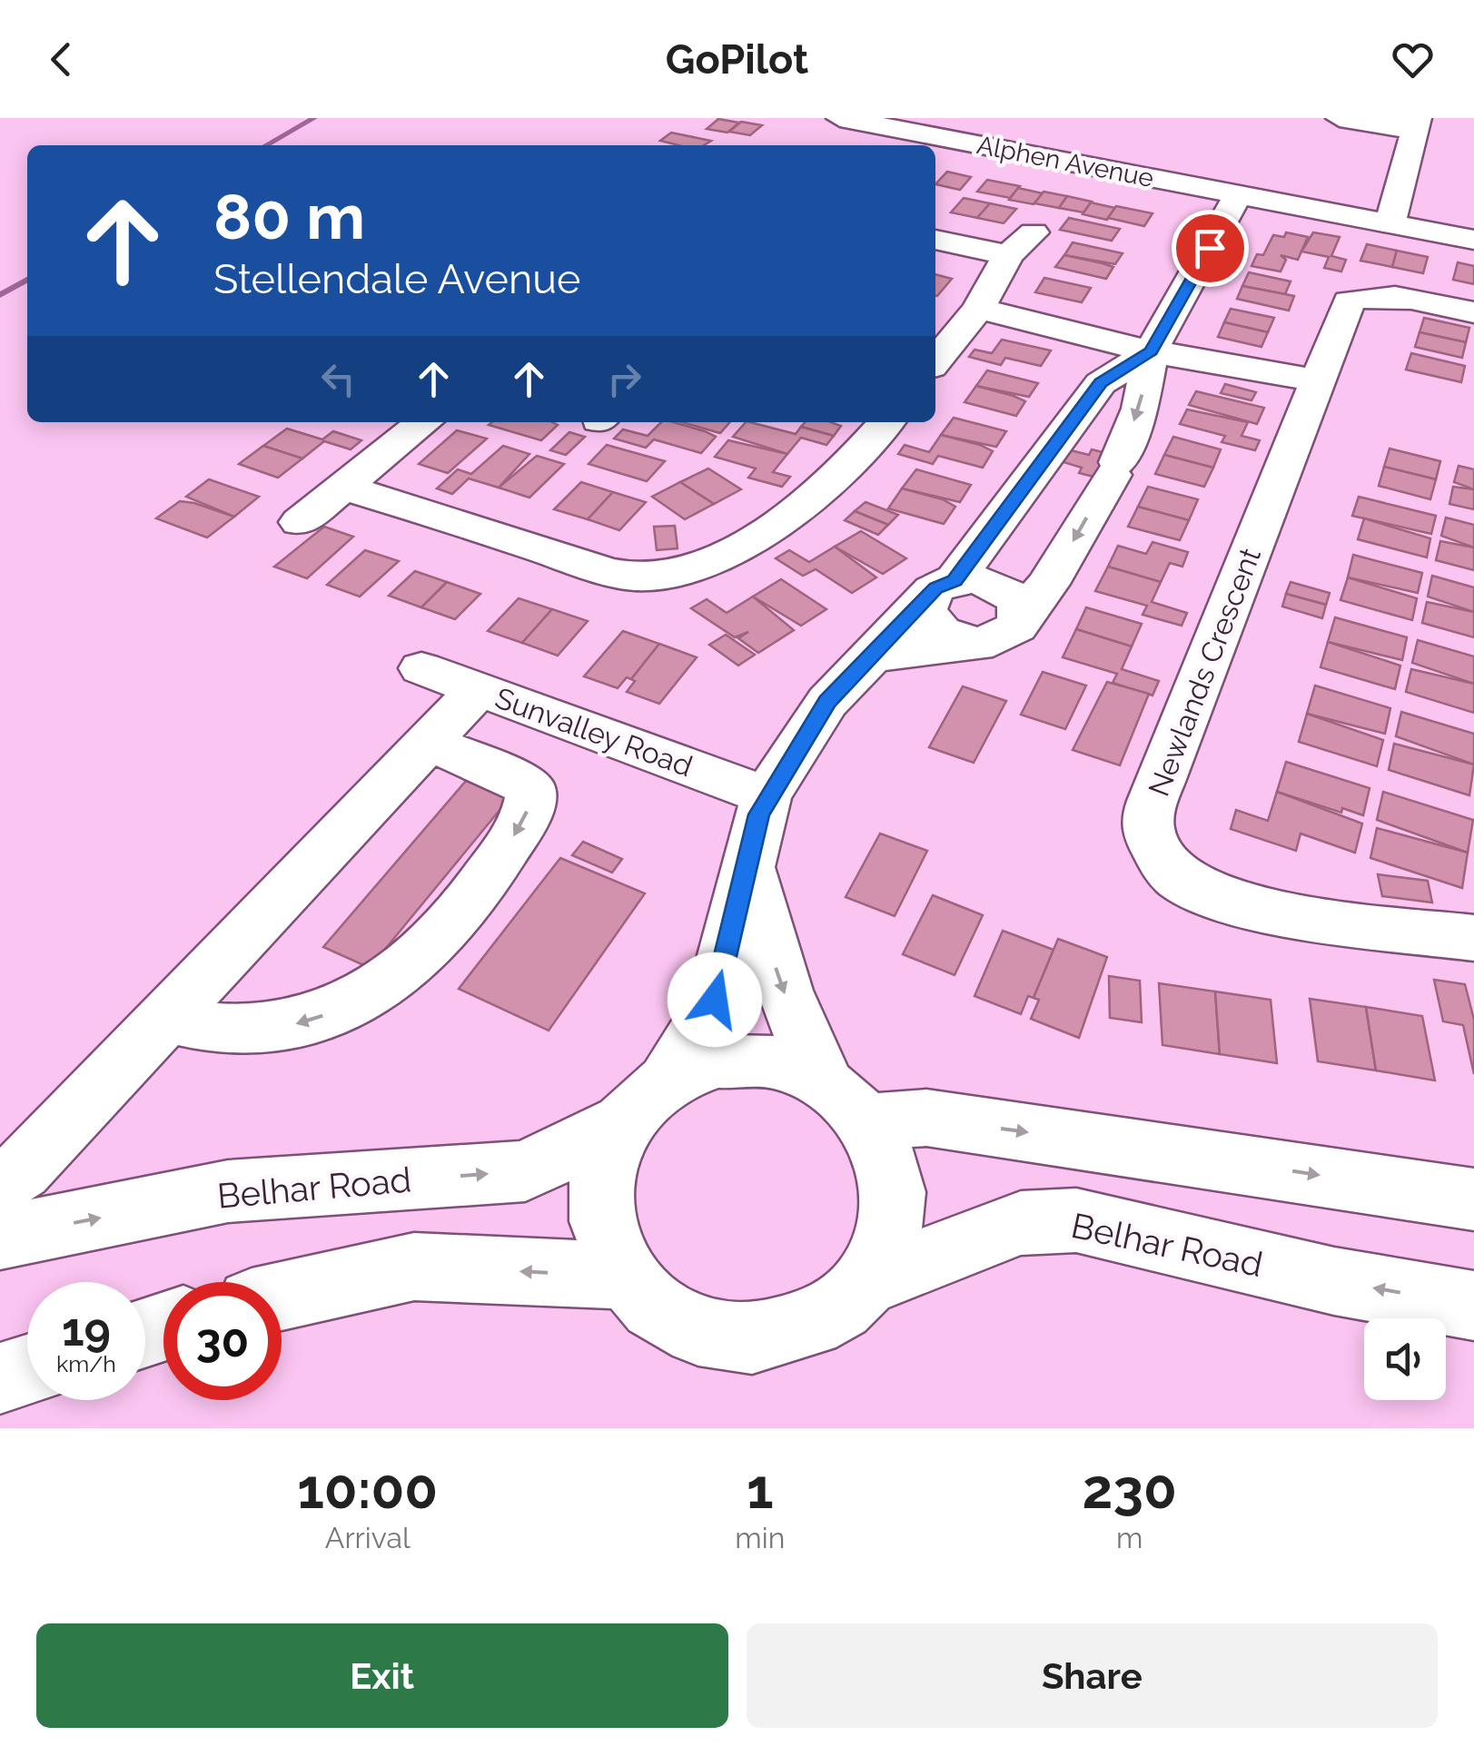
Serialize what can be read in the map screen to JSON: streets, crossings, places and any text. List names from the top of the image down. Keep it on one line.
{"streets":{"street":["Alphen Avenue","Newlands Crescent","Sunvalley Road","Belhar Road"]},"page":{"header":"GoPilot","turn":["80 m","Stellendale Avenue"],"speed":"19 km/h","limit":"30","eta":["10:00","Arrival","1","min","230","m"],"buttons":["Exit","Share"]}}
